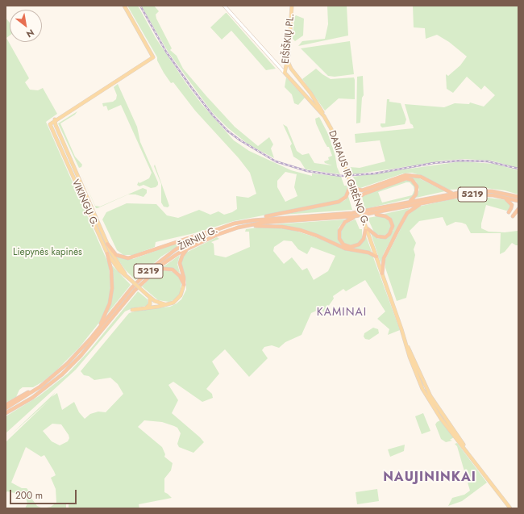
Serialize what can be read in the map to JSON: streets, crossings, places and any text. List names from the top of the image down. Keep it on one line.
{"streets":{"highway":["5219","ŽIRNIŲ G."],"main road":["EIŠIŠKIŲ PL.","DARIAUS IR GIRĖNO G.","VIKINGŲ G."]},"crossings":[["EIŠIŠKIŲ PL.","DARIAUS IR GIRĖNO G."],["5219","ŽIRNIŲ G."]],"districts":["KAMINAI","NAUJININKAI"],"parks":["Liepynės kapinės"],"scale_bar":"200 m","north":"bottom right"}
